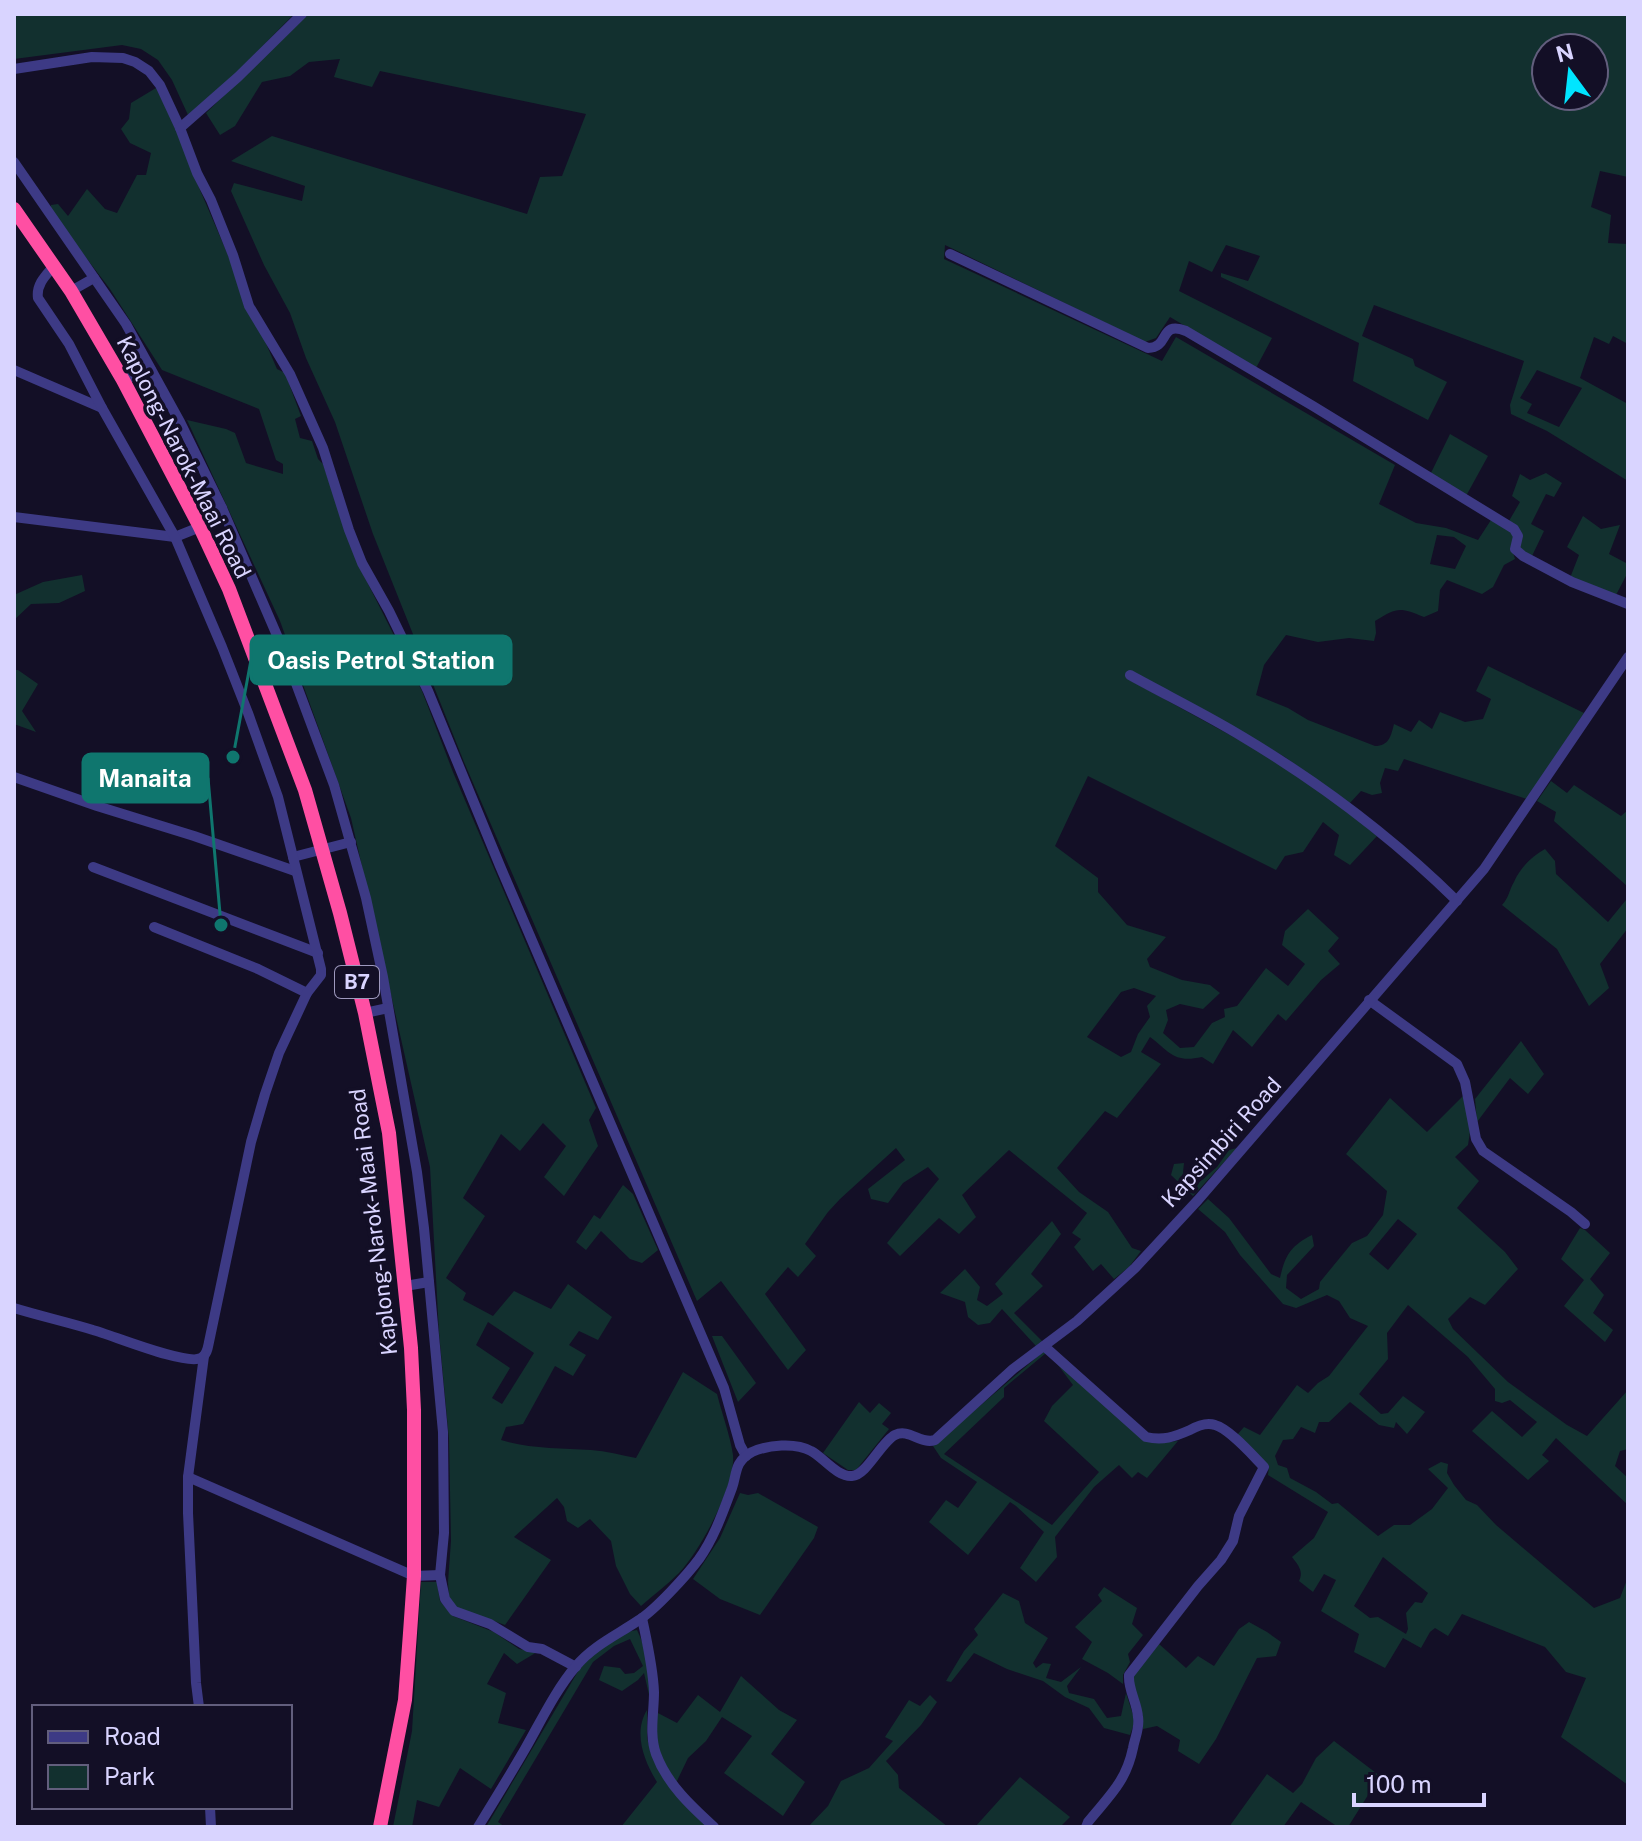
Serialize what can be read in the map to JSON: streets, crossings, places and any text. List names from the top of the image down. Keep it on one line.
{"streets":{"highway":["Kaplong-Narok-Maai Road","B7"],"street":["Kapsimbiri Road"]},"places":["Oasis Petrol Station","Manaita"],"legend":["Road","Park"],"scale_bar":"100 m","north":"top"}
